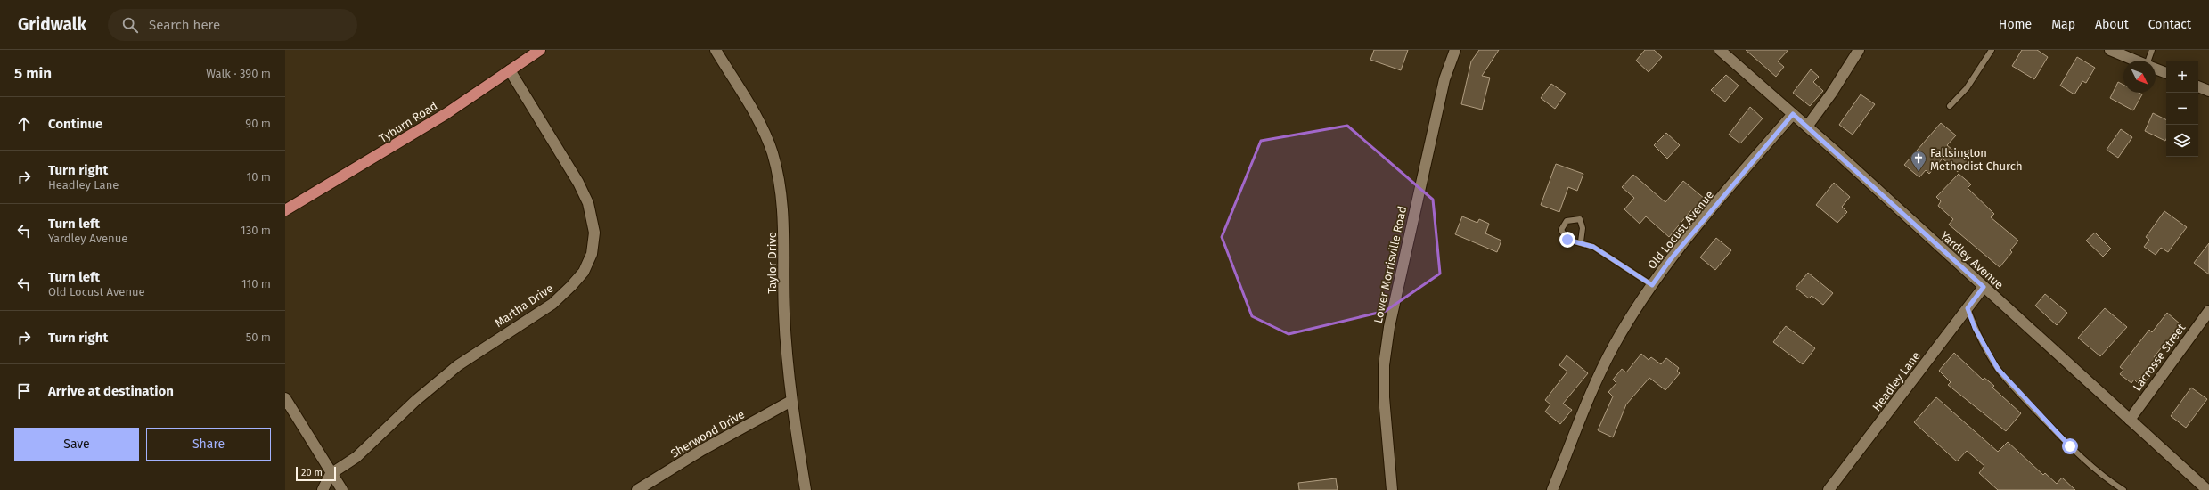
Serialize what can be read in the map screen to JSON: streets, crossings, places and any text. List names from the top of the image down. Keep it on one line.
{"streets":{"main road":["Tyburn Road"],"street":["Old Locust Avenue","Yardley Avenue","Taylor Drive","Lower Morrisville Road","Martha Drive","Lacrosse Street","Headley Lane","Sherwood Drive"]},"crossings":[["Tyburn Road","Martha Drive"],["Old Locust Avenue","Yardley Avenue"],["Yardley Avenue","Lacrosse Street"],["Yardley Avenue","Headley Lane"],["Taylor Drive","Sherwood Drive"]],"places":{"church":["Fallsington Methodist Church"]},"scale_bar":"20 m","north":"bottom right","page":{"header":"Gridwalk","search":"Search here","nav":["Home","Map","About","Contact"],"heading":["5 min","Walk · 390 m"],"map_buttons":["+","−"],"list":[["Continue","90 m"],["Turn right","Headley Lane","10 m"],["Turn left","Yardley Avenue","130 m"],["Turn left","Old Locust Avenue","110 m"],["Turn right","50 m"],"Arrive at destination"],"buttons":["Save","Share"],"scale":"20 m"}}
